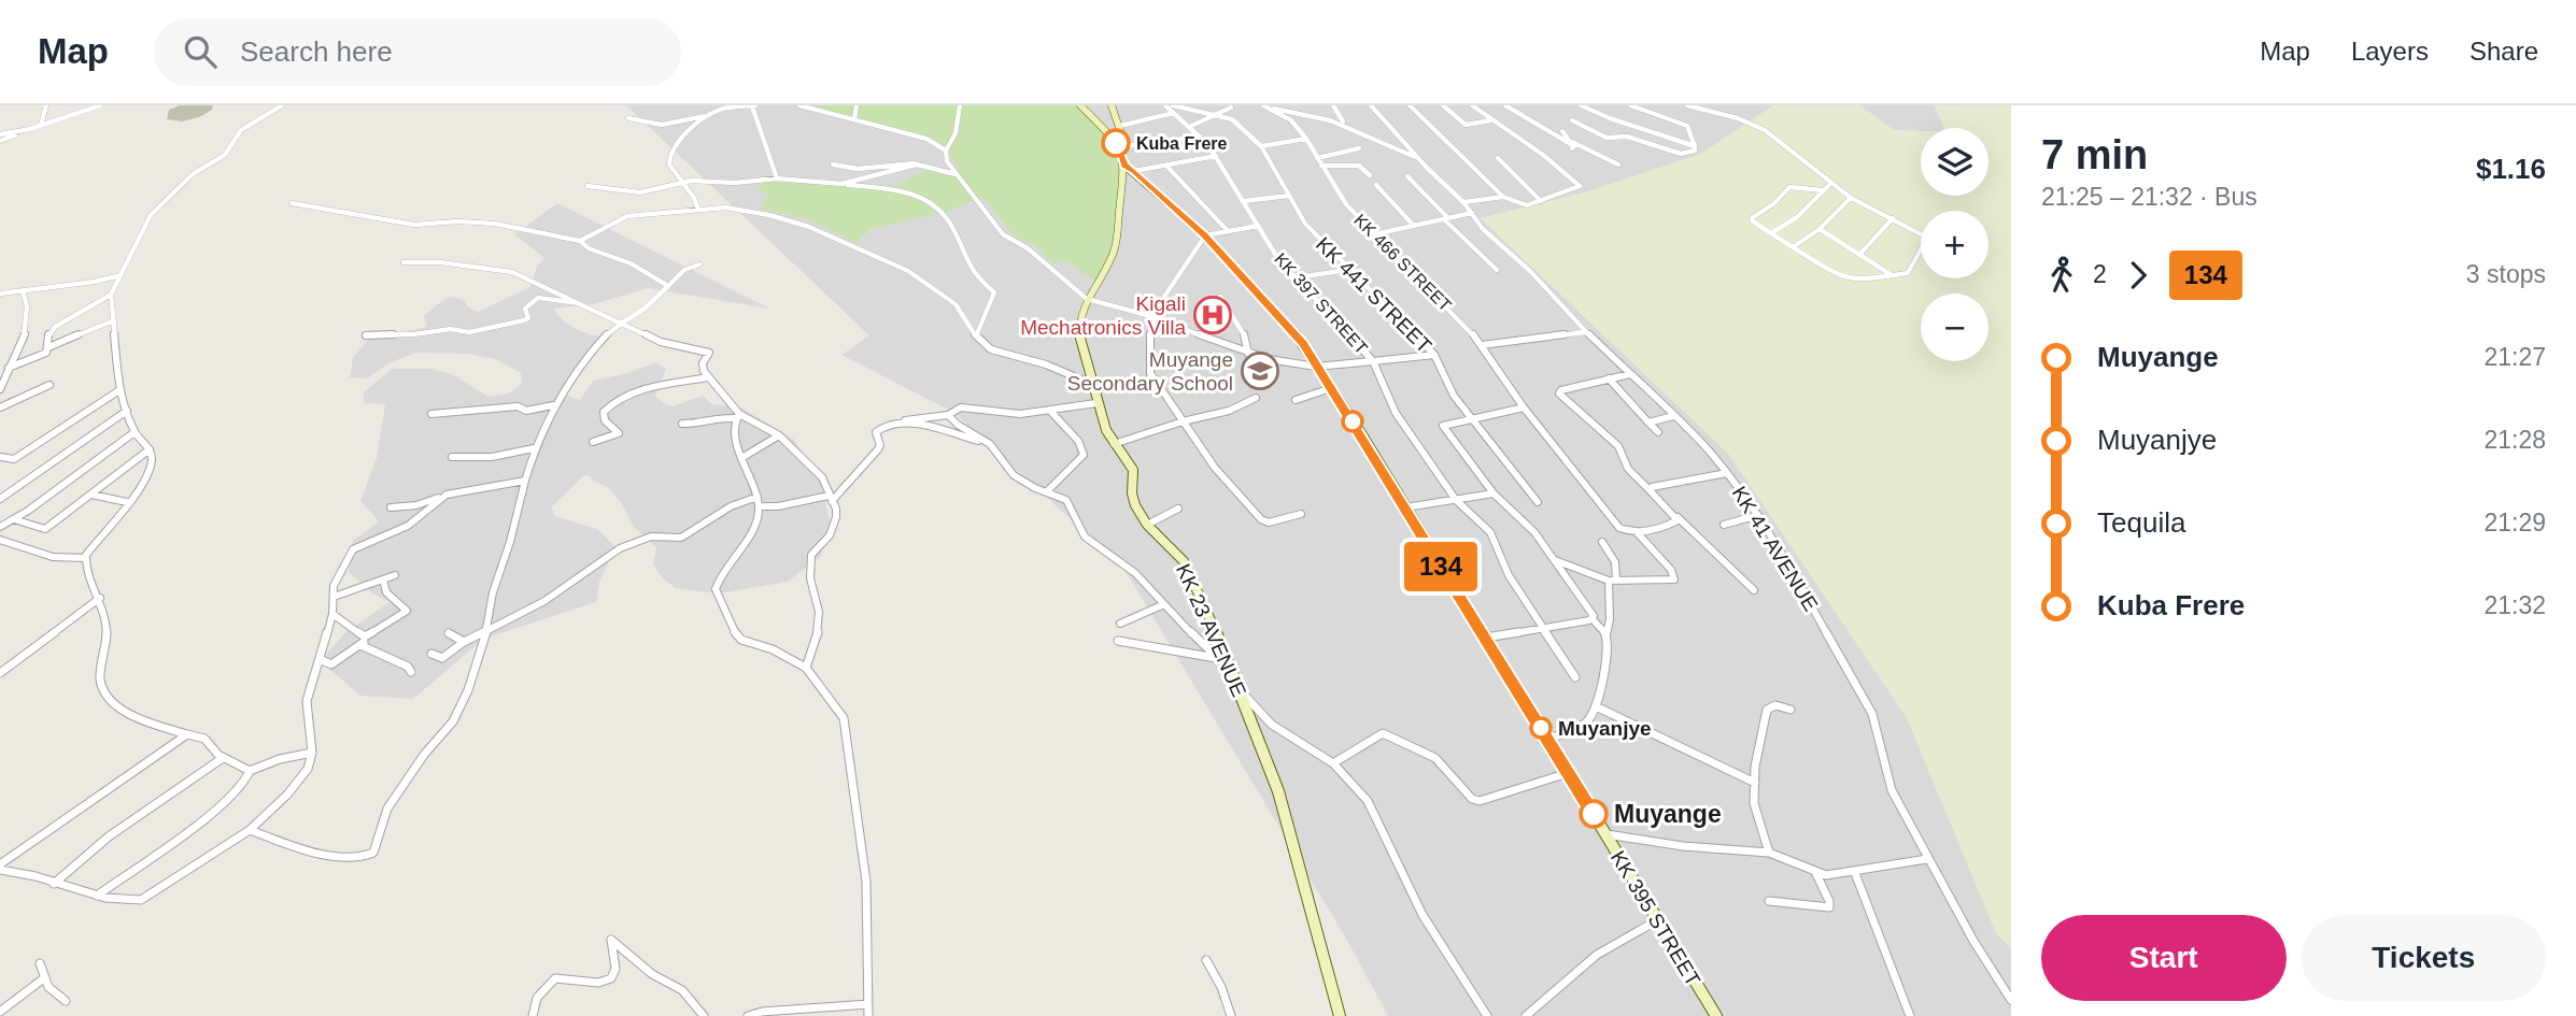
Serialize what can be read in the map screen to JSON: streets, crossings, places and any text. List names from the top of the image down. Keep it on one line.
{"streets":{"main road":["KK 23 AVENUE","KK 395 STREET"],"street":["KK 466 STREET","KK 441 STREET","KK 397 STREET","KK 41 AVENUE"]},"crossings":[["KK 397 STREET","KK 23 AVENUE"],["KK 397 STREET","KK 395 STREET"],["KK 23 AVENUE","KK 395 STREET"]],"places":{"other":["Kuba Frere","Muyanjye","Muyange"],"hospital":["Kigali Mechatronics Villa"],"school or university":["Muyange Secondary School"]},"lines":["bus line 134"],"page":{"header":"Map","search":"Search here","nav":["Map","Layers","Share"],"on_map":"134","heading":["7 min","21:25 – 21:32 · Bus","$1.16"],"map_buttons":["+","−"],"legs":["2","134","3 stops"],"list":[{"name":"Muyange","value":"21:27"},{"name":"Muyanjye","value":"21:28"},{"name":"Tequila","value":"21:29"},{"name":"Kuba Frere","value":"21:32"}],"buttons":["Start","Tickets"]}}
